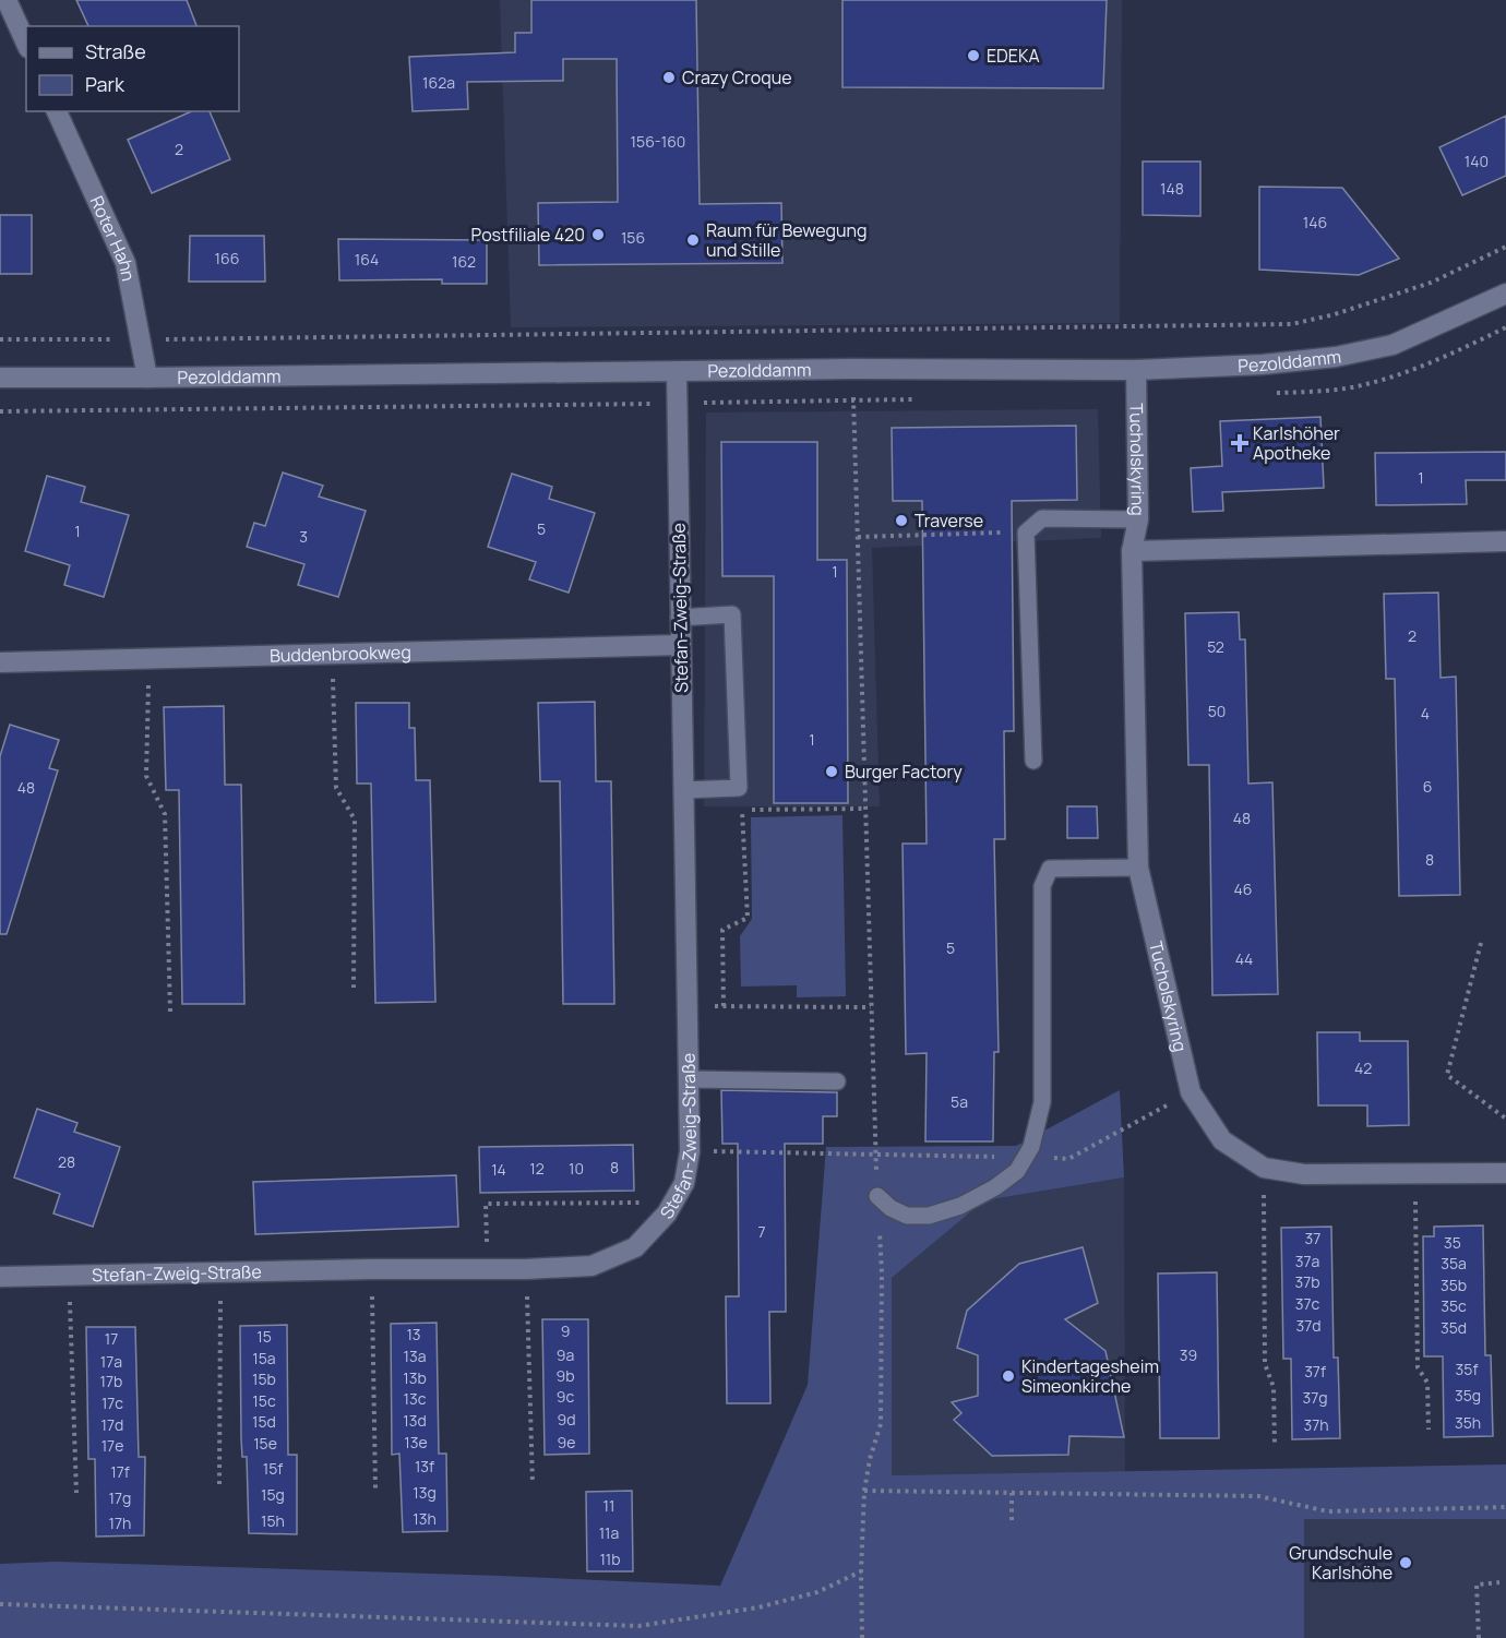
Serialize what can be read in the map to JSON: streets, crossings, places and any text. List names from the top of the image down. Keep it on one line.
{"streets":{"street":["Roter Hahn","Pezolddamm","Tucholskyring","Stefan-Zweig-Straße","Buddenbrookweg"]},"crossings":[["Roter Hahn","Pezolddamm"],["Pezolddamm","Tucholskyring"],["Pezolddamm","Stefan-Zweig-Straße"],["Stefan-Zweig-Straße","Buddenbrookweg"]],"places":{"other":["EDEKA","Crazy Croque","Postfiliale 420","Raum für Bewegung und Stille","Traverse","Burger Factory","Kindertagesheim Simeonkirche","Grundschule Karlshöhe"],"health":["Karlshöher Apotheke"]},"house_numbers":["162a","156-160","2","140","148","146","156","166","164","162","1","5","1","3","1","2","52","50","4","1","6","48","48","8","46","5","44","42","5a","28","8","12","10","14","7","37","35","37a","35a","37b","35b","37c","35c","37d","35d","9","13","15","17","9a","39","13a","15a","17a","35f","37f","9b","13b","15b","17b","35g","9c","37g","13c","15c","17c","9d","13d","15d","35h","17d","37h","13e","9e","15e","17e","13f","15f","17f","13g","15g","17g","11","13h","15h","17h","11a","11b"],"legend":["Straße","Park"]}
